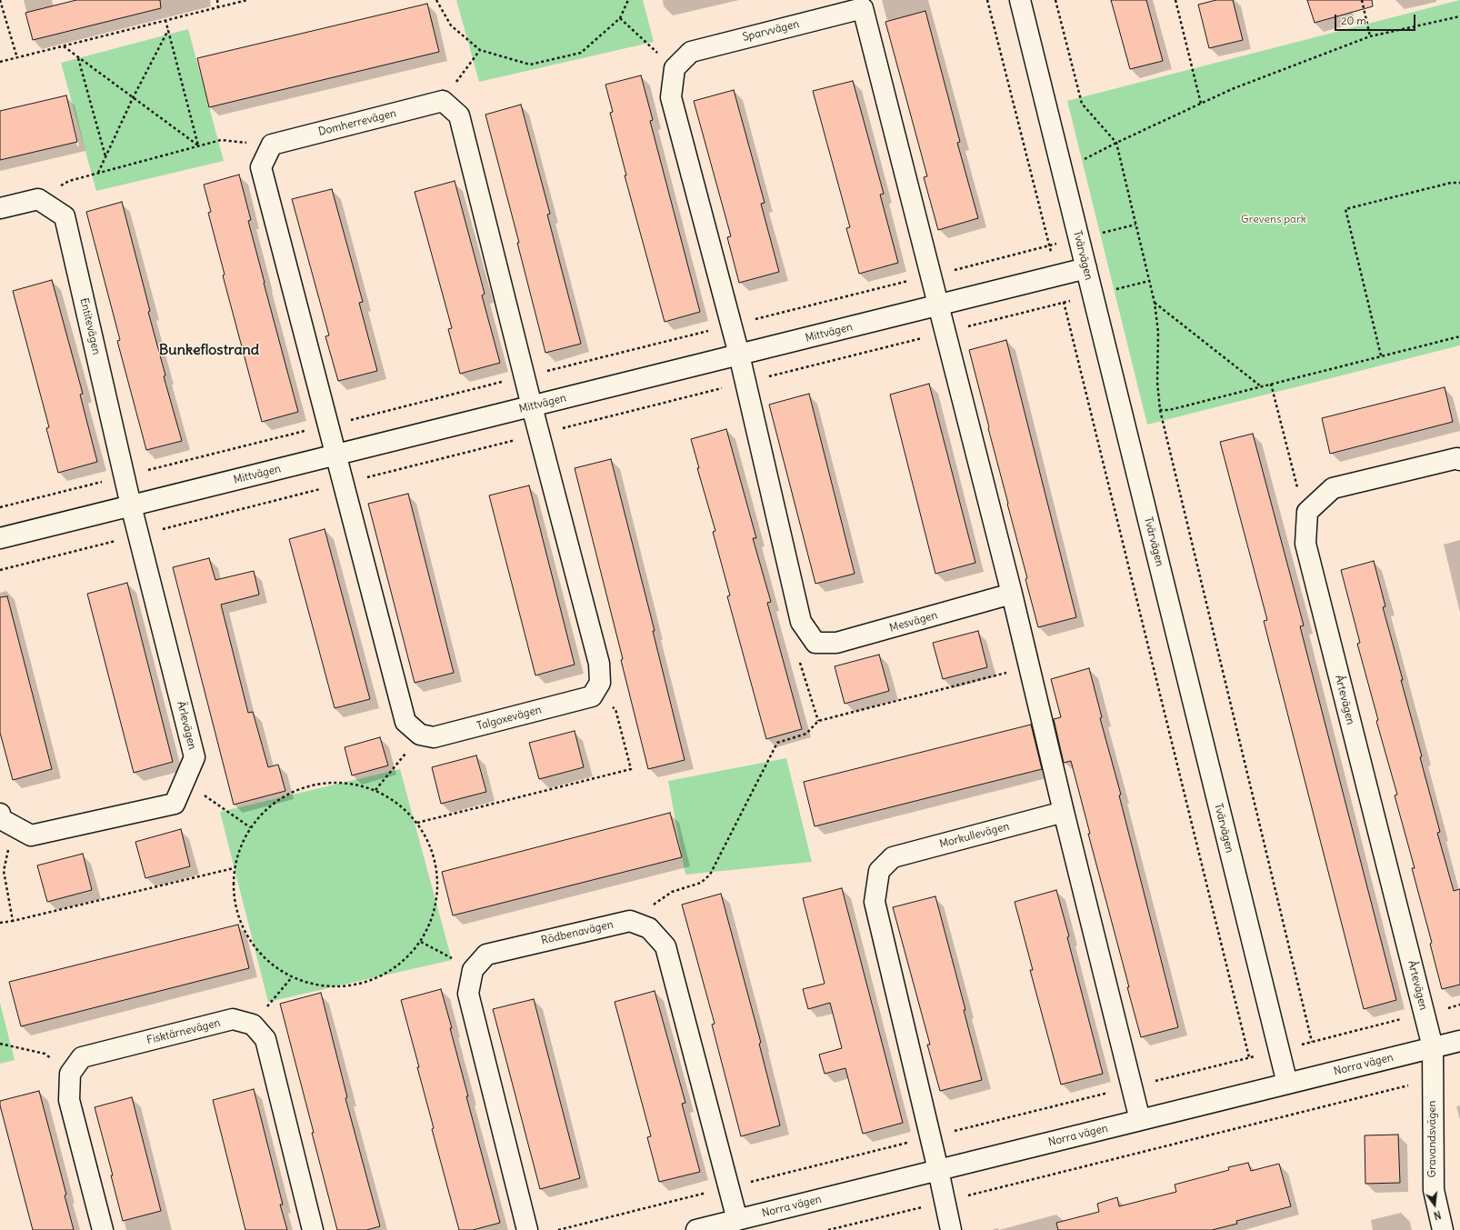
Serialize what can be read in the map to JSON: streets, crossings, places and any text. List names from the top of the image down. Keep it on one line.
{"streets":{"street":["Sparvvägen","Domherrevägen","Tvärvägen","Entitevägen","Mittvägen","Mesvägen","Årtevägen","Talgoxevägen","Ärlevägen","Morkullevägen","Rödbenavägen","Fisktärnevägen","Norra vägen","Gravandsvägen"]},"crossings":[["Sparvvägen","Mittvägen"],["Tvärvägen","Mittvägen"],["Tvärvägen","Norra vägen"],["Entitevägen","Mittvägen"],["Entitevägen","Ärlevägen"],["Mittvägen","Ärlevägen"],["Årtevägen","Norra vägen"],["Årtevägen","Gravandsvägen"],["Morkullevägen","Norra vägen"],["Norra vägen","Gravandsvägen"]],"districts":["Bunkeflostrand"],"parks":["Grevens park"],"scale_bar":"20 m","north":"bottom"}
